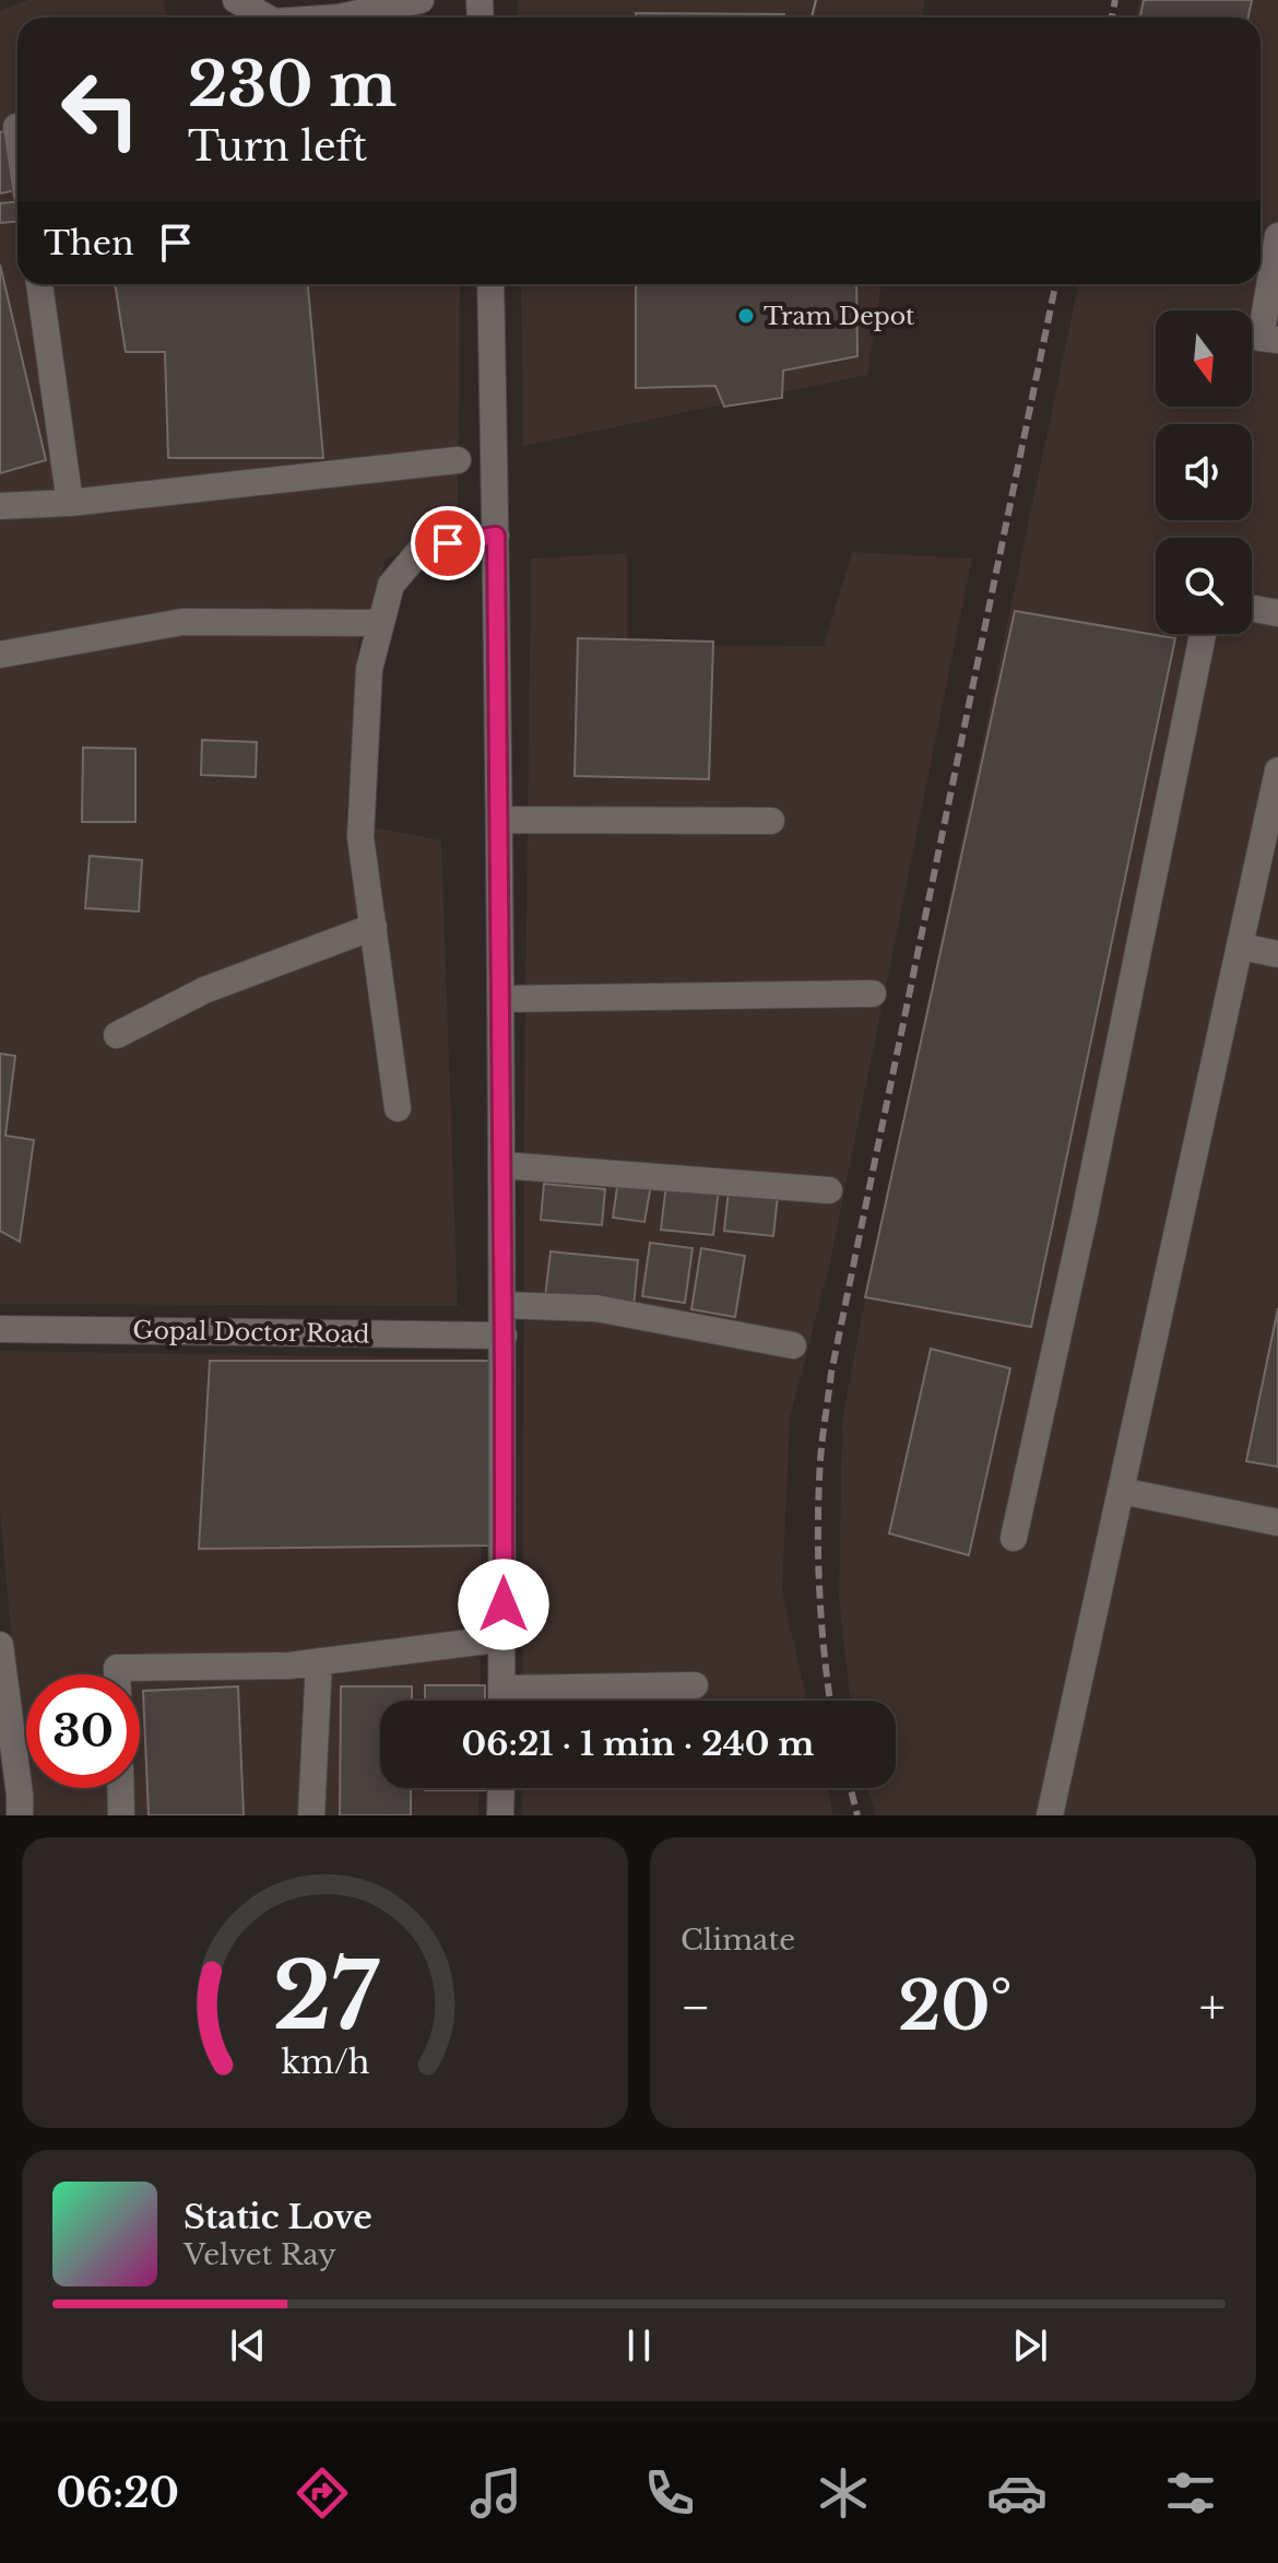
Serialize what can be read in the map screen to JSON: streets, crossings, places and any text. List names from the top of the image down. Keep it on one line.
{"streets":{"street":["Gopal Doctor Road"]},"places":["Tram Depot"],"north":"bottom","page":{"turn":["230 m","Turn left"],"then":"Then","limit":"30","trip":"06:21 · 1 min · 240 m","tile":"Climate","heat":["−","20°","+"],"song":["Static Love","Velvet Ray"],"tabs":"06:20","gauge":["27","km/h"]}}
